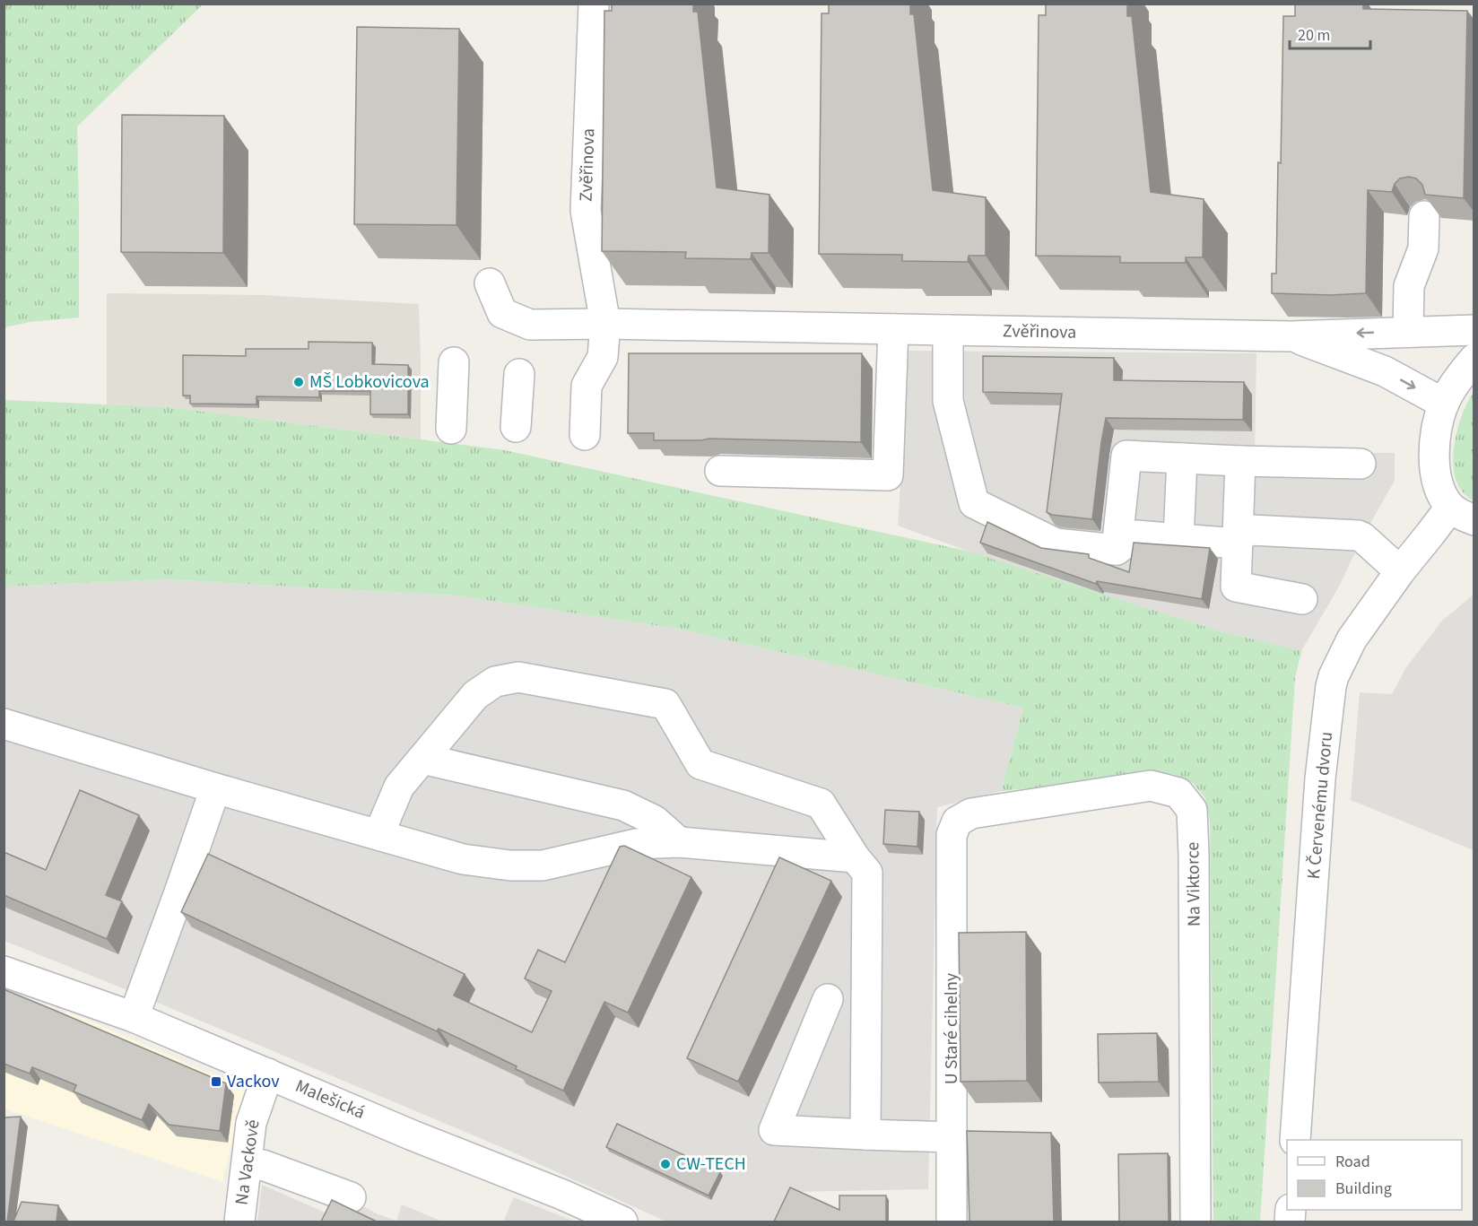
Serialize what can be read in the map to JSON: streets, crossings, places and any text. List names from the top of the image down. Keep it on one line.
{"streets":{"street":["Zvěřinova","K Červenému dvoru","Na Viktorce","U Staré cihelny","Malešická","Na Vackově"]},"crossings":[["Na Viktorce","U Staré cihelny"],["Malešická","Na Vackově"]],"places":{"other":["MŠ Lobkovicova","CW-TECH"],"transit":["Vackov"]},"legend":["Road","Building"],"scale_bar":"20 m"}
